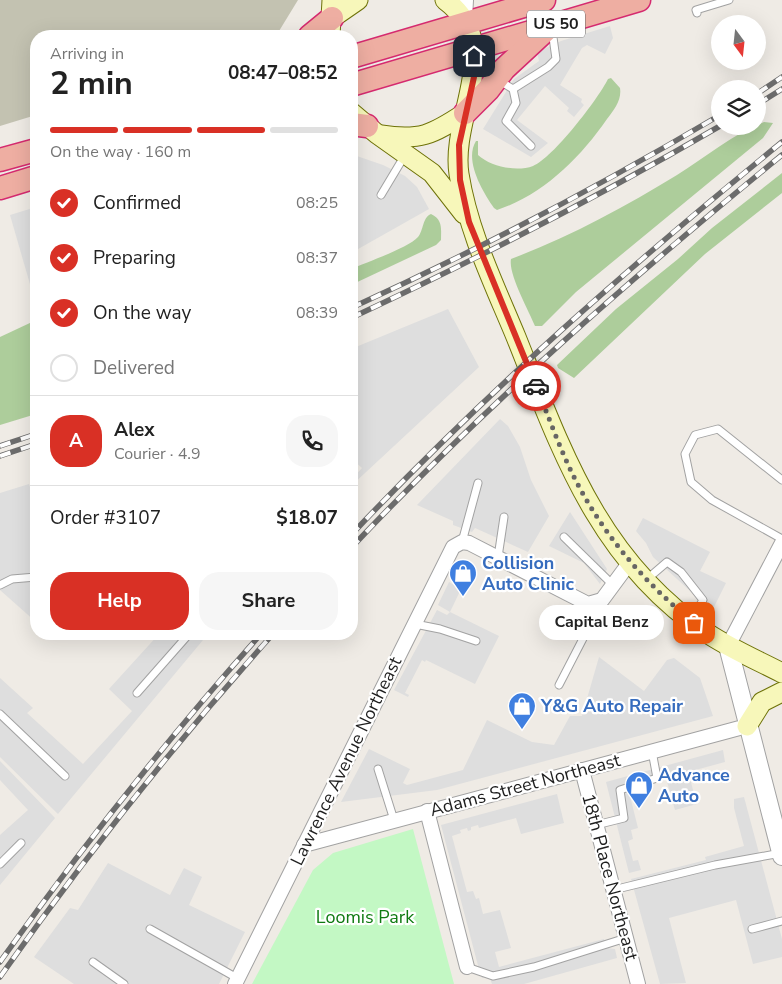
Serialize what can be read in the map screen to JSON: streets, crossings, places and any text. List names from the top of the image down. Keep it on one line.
{"streets":{"highway":["US 50"],"street":["Lawrence Avenue Northeast","Adams Street Northeast","18th Place Northeast"]},"crossings":[["Lawrence Avenue Northeast","Adams Street Northeast"],["Adams Street Northeast","18th Place Northeast"]],"parks":["Loomis Park"],"places":{"shop":["Collision Auto Clinic","Y&G Auto Repair","Advance Auto"],"other":["Capital Benz"]},"north":"bottom","page":{"heading":["2 min","Arriving in","08:47–08:52"],"panel":["Alex","Courier · 4.9","Order #3107","$18.07"],"bar":"On the way · 160 m","list":[["Confirmed","08:25"],["Preparing","08:37"],["On the way","08:39"],"Delivered"],"round":"A","buttons":["Help","Share"],"bubble":"Capital Benz"}}
